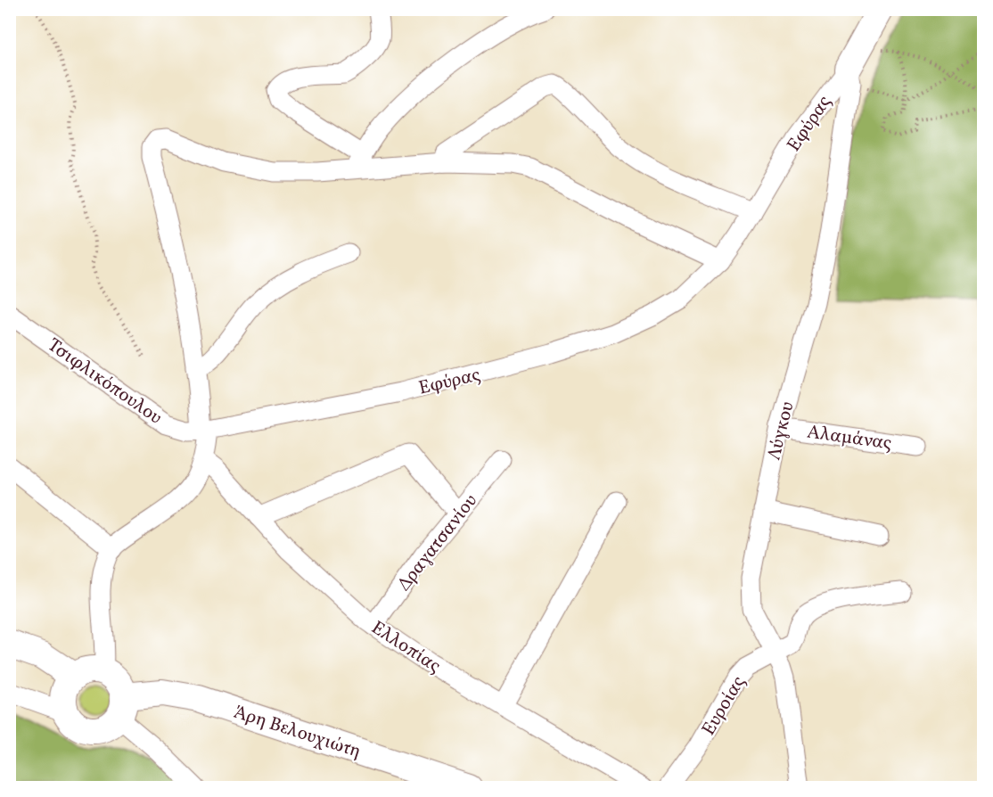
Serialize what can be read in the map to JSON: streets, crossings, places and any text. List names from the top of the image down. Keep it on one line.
{"streets":{"street":["Εφύρας","Τσιφλικόπουλου","Λύγκου","Αλαμάνας","Δραγατσανίου","Ελλοπίας","Ευροίας","Άρη Βελουχιώτη"]},"crossings":[["Εφύρας","Τσιφλικόπουλου"],["Εφύρας","Λύγκου"],["Λύγκου","Αλαμάνας"],["Λύγκου","Ευροίας"],["Δραγατσανίου","Ελλοπίας"]]}
